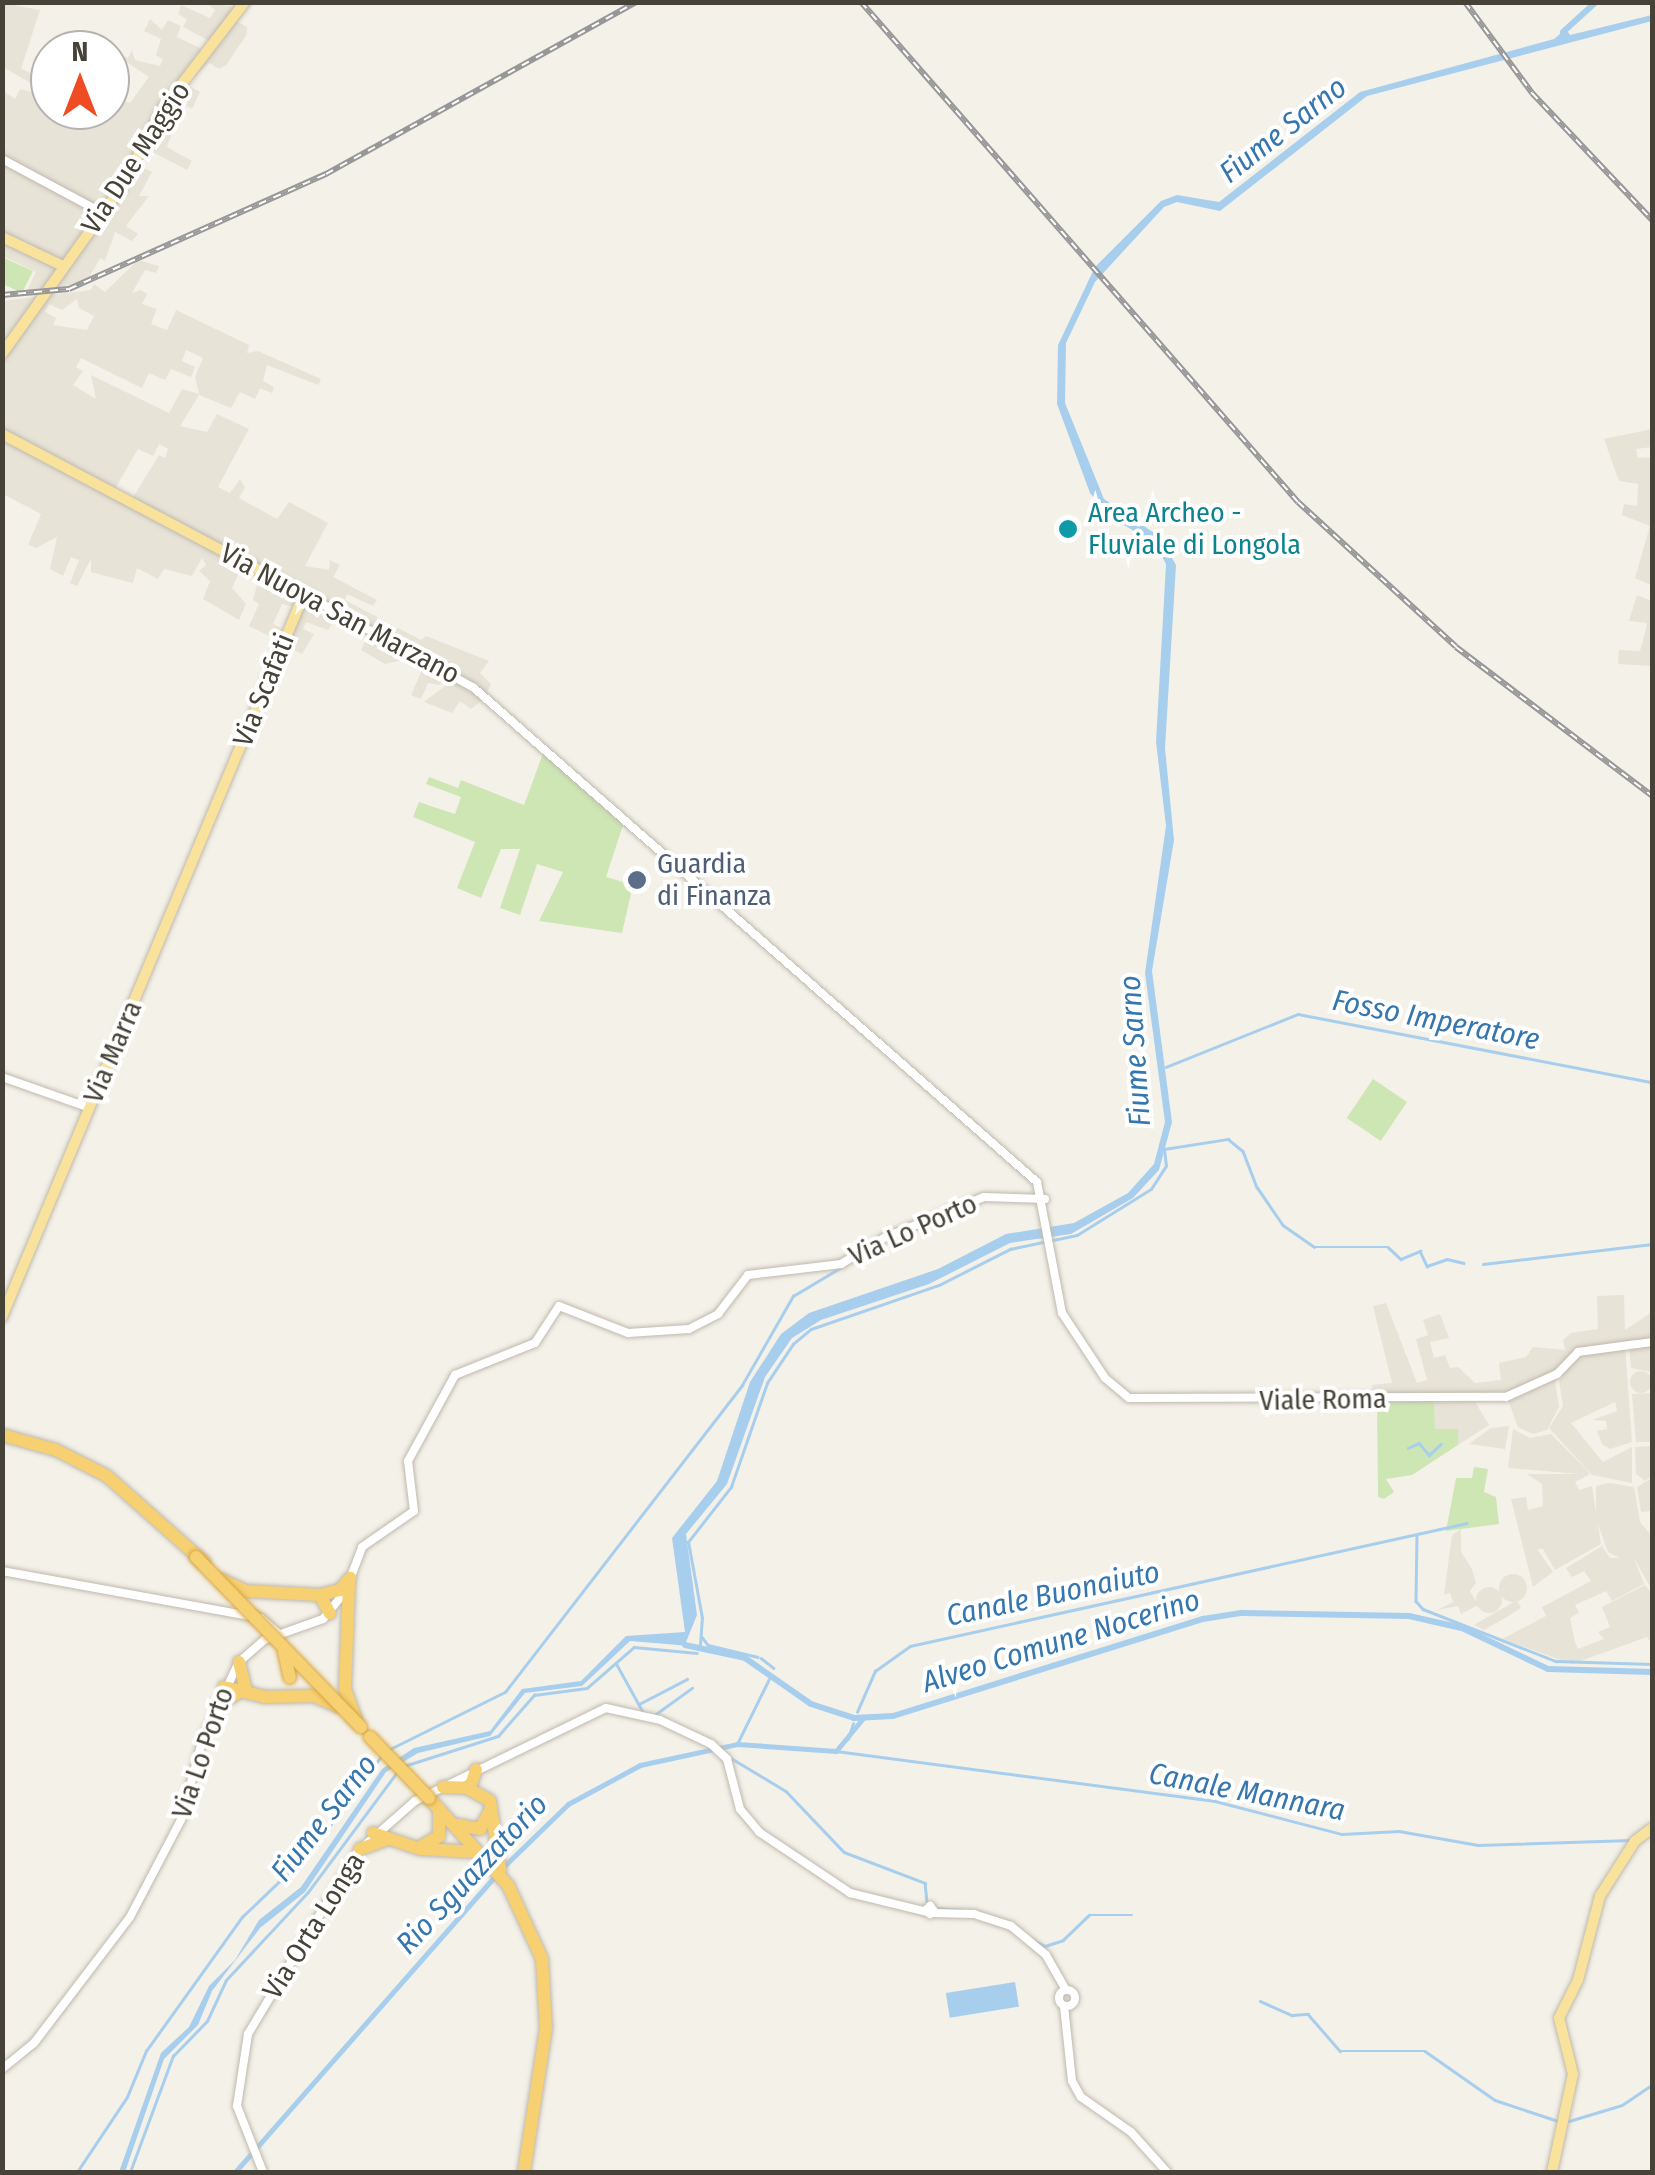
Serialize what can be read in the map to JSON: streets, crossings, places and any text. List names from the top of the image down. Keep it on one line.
{"streets":{"main road":["Via Due Maggio","Via Nuova San Marzano","Via Scafati","Via Marra"],"street":["Via Lo Porto","Viale Roma","Via Orta Longa"]},"crossings":[["Via Nuova San Marzano","Via Scafati"],["Via Nuova San Marzano","Via Lo Porto"],["Via Nuova San Marzano","Viale Roma"],["Via Scafati","Via Marra"],["Via Lo Porto","Viale Roma"]],"water":["Fiume Sarno","Fosso Imperatore","Canale Buonaiuto","Alveo Comune Nocerino","Canale Mannara","Rio Sguazzatorio"],"places":["Area Archeo - Fluviale di Longola","Guardia di Finanza"],"north":"top"}
